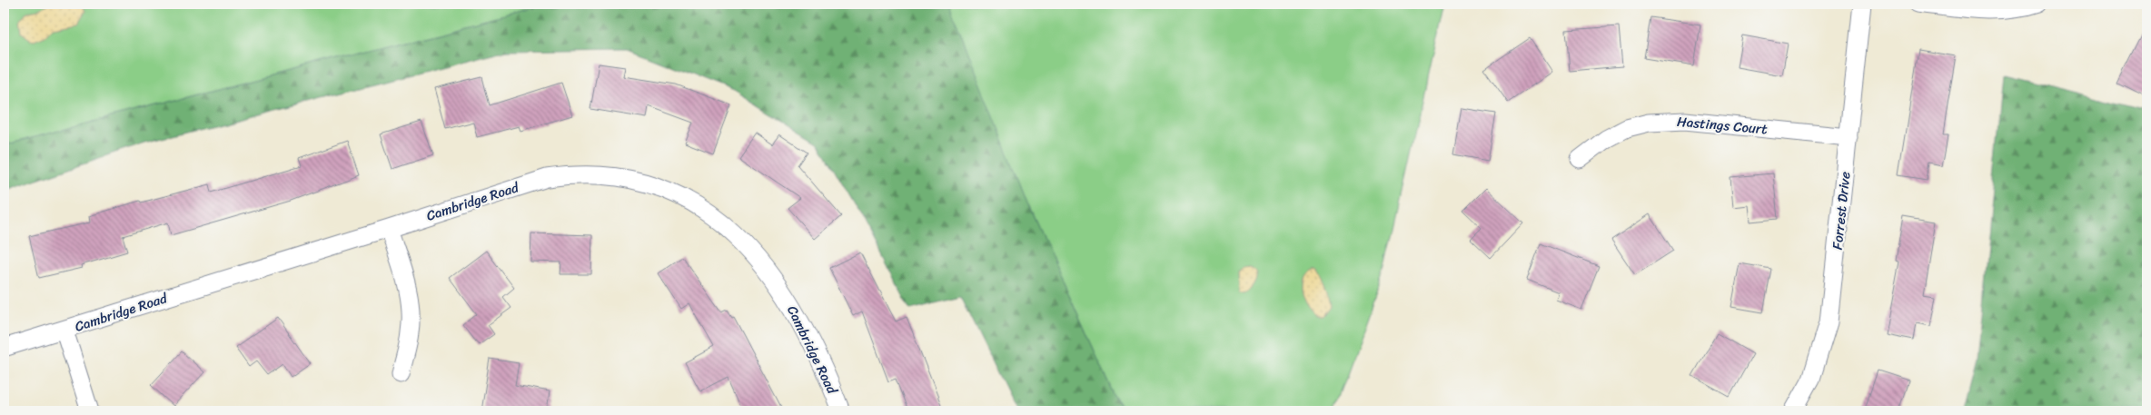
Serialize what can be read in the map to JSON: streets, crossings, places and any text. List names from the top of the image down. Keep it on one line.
{"streets":{"street":["Hastings Court","Cambridge Road","Forrest Drive"]},"crossings":[["Hastings Court","Forrest Drive"]]}
